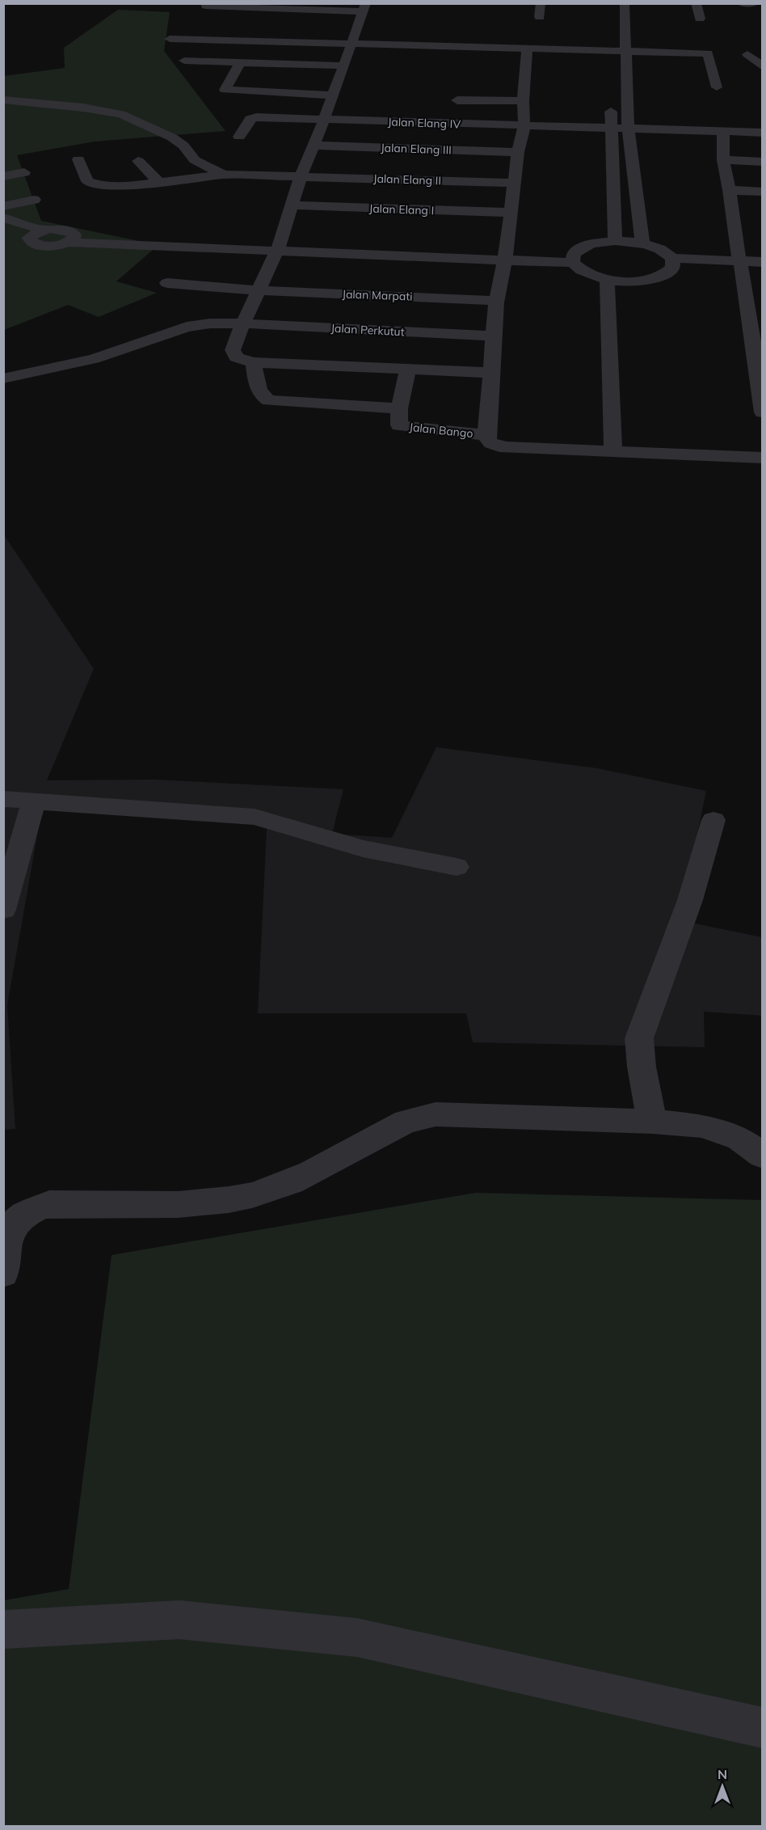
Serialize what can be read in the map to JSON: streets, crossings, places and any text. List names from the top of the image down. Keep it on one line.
{"streets":{"street":["Jalan Elang IV","Jalan Elang III","Jalan Elang II","Jalan Elang I","Jalan Marpati","Jalan Perkutut","Jalan Bango"]},"north":"top"}
